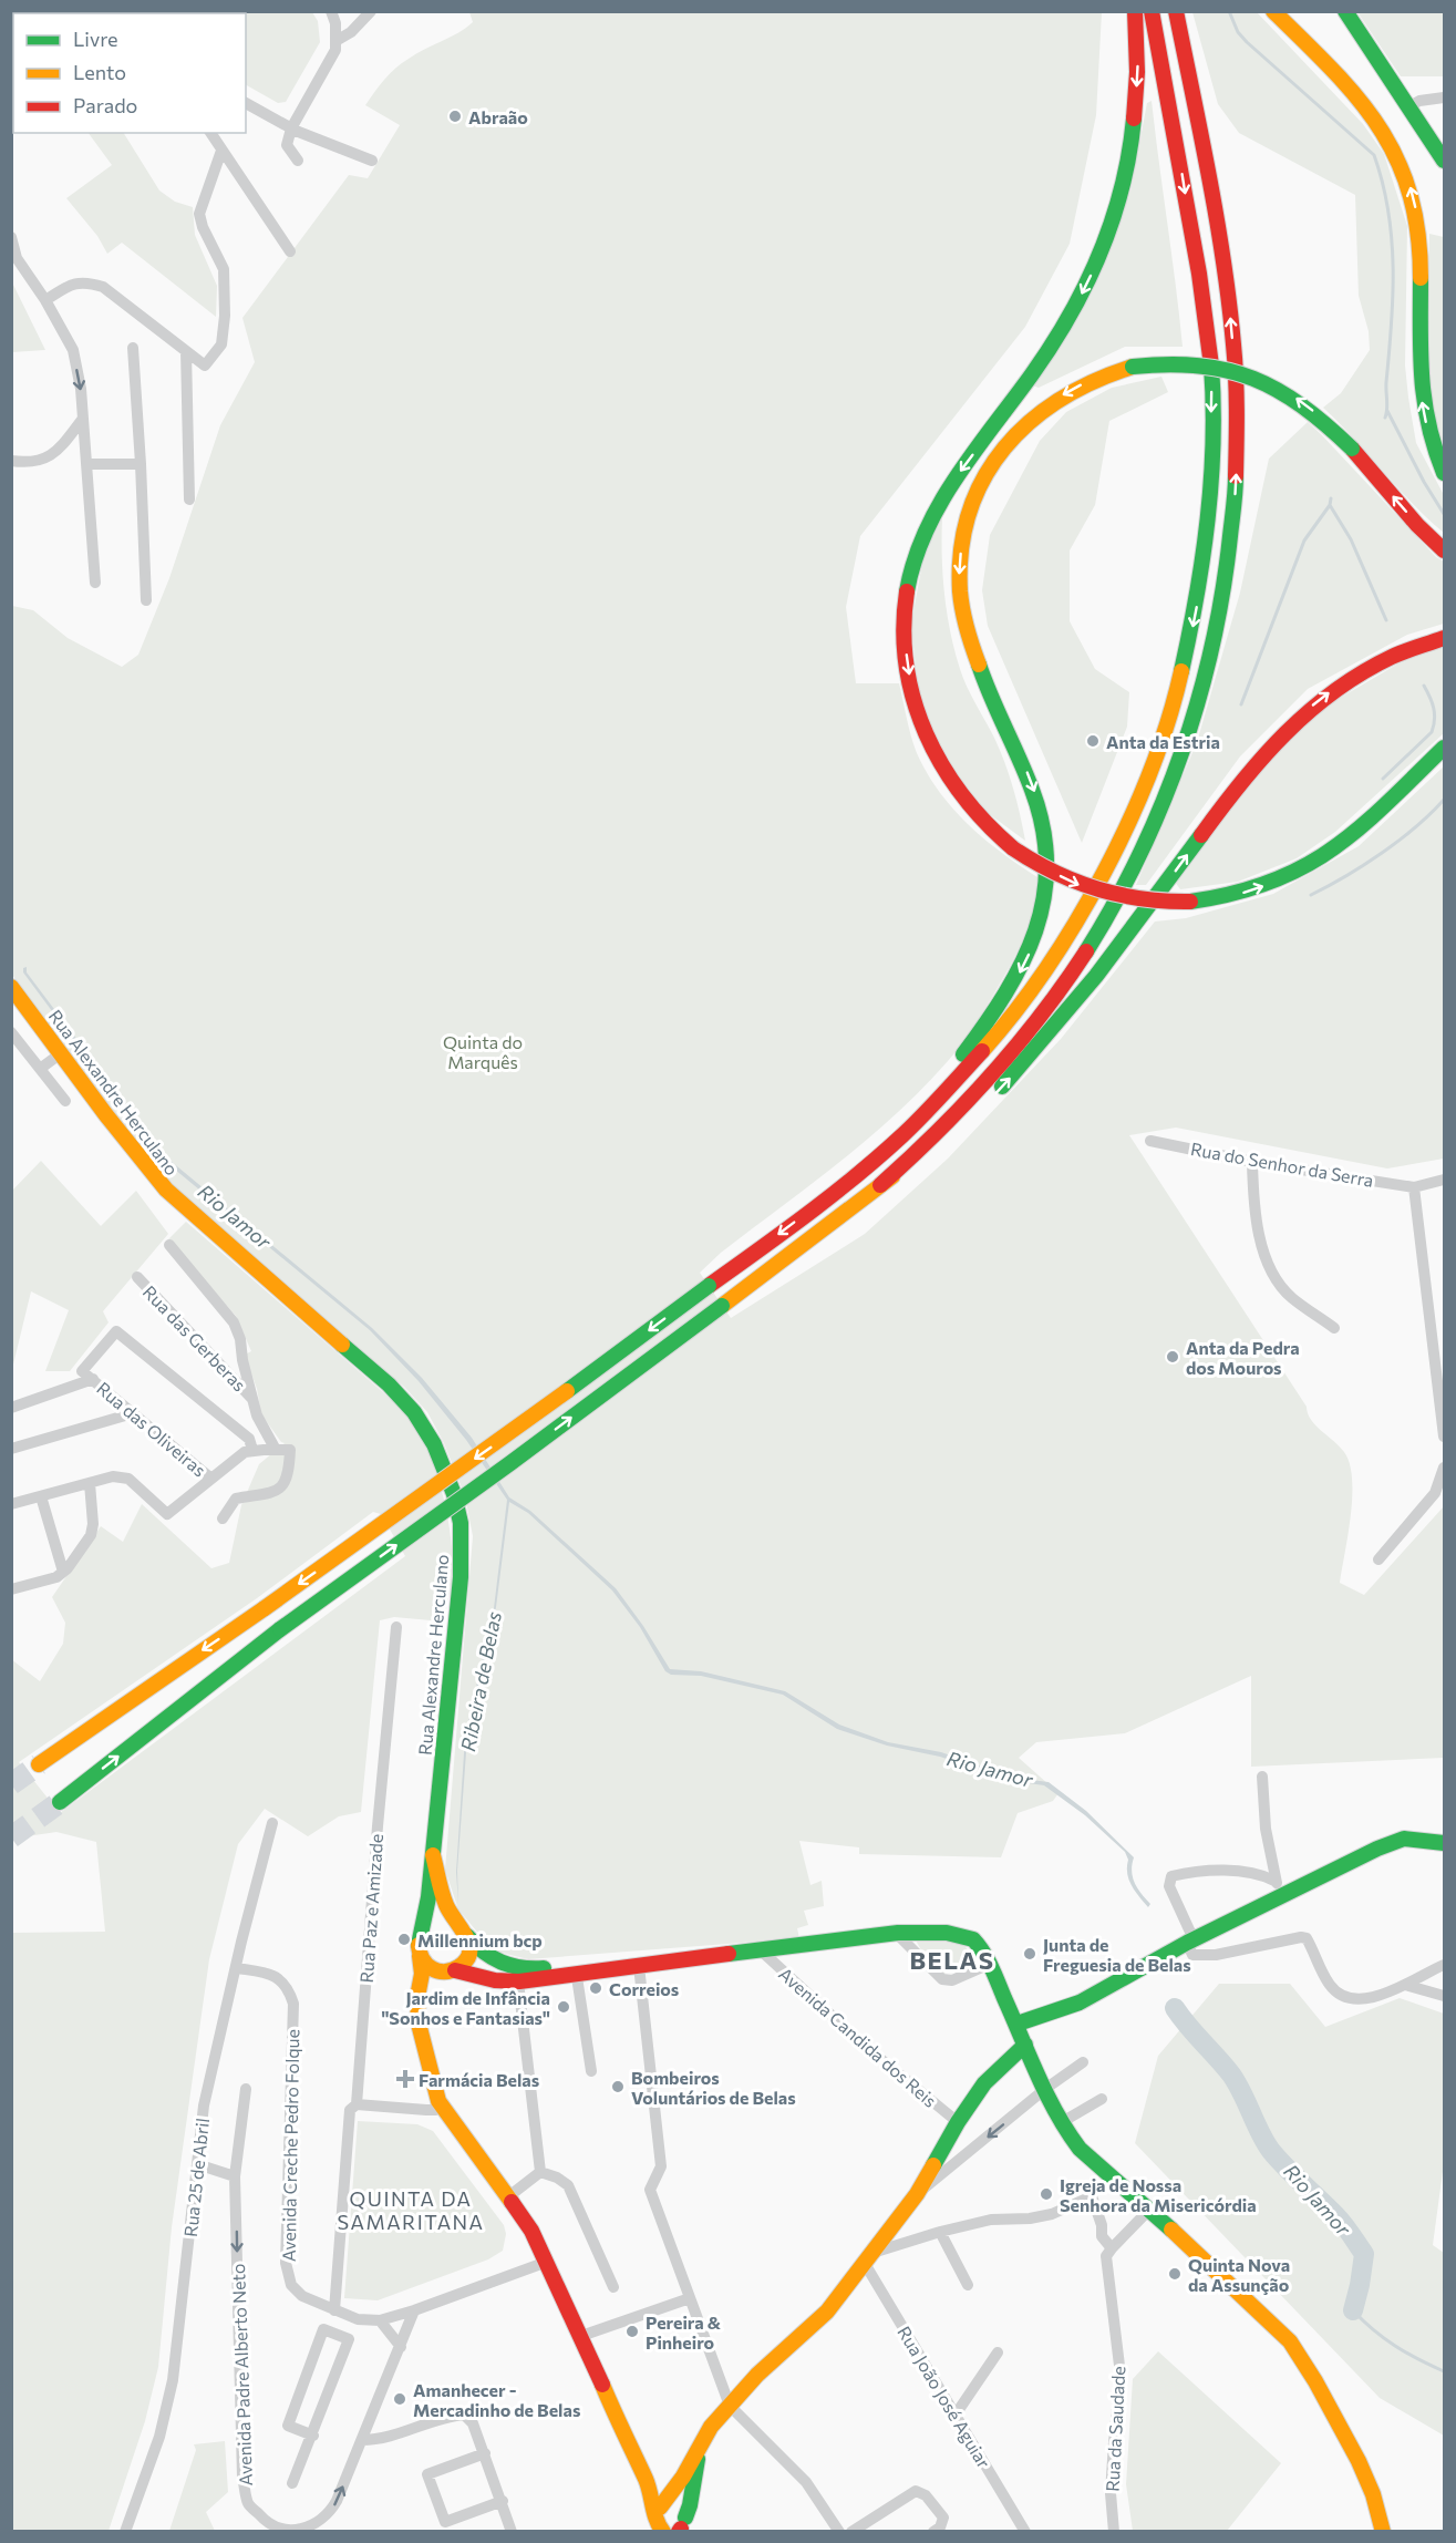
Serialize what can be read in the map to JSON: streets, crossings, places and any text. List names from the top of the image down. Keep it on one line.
{"streets":{"main road":["Rua Alexandre Herculano"],"street":["Rua do Senhor da Serra","Rua das Gerberas","Rua das Oliveiras","Rua Paz e Amizade","Avenida Candida dos Reis","Avenida Creche Pedro Folque","Rua 25 de Abril","Avenida Padre Alberto Neto","Rua João José Aguiar","Rua da Saudade"]},"crossings":[["Rua Alexandre Herculano","Avenida Creche Pedro Folque"],["Rua Paz e Amizade","Avenida Creche Pedro Folque"],["Avenida Creche Pedro Folque","Rua 25 de Abril"],["Avenida Creche Pedro Folque","Avenida Padre Alberto Neto"]],"districts":["BELAS","QUINTA DA SAMARITANA"],"water":["Rio Jamor","Ribeira de Belas"],"parks":["Quinta do Marquês"],"places":{"other":["Abraão","Anta da Estria","Anta da Pedra dos Mouros","Millennium bcp","Junta de Freguesia de Belas","Correios","Jardim de Infância \"Sonhos e Fantasias\"","Bombeiros Voluntários de Belas","Igreja de Nossa Senhora da Misericórdia","Quinta Nova da Assunção","Pereira & Pinheiro","Amanhecer - Mercadinho de Belas"],"health":["Farmácia Belas"]},"legend":["Livre","Lento","Parado"]}
